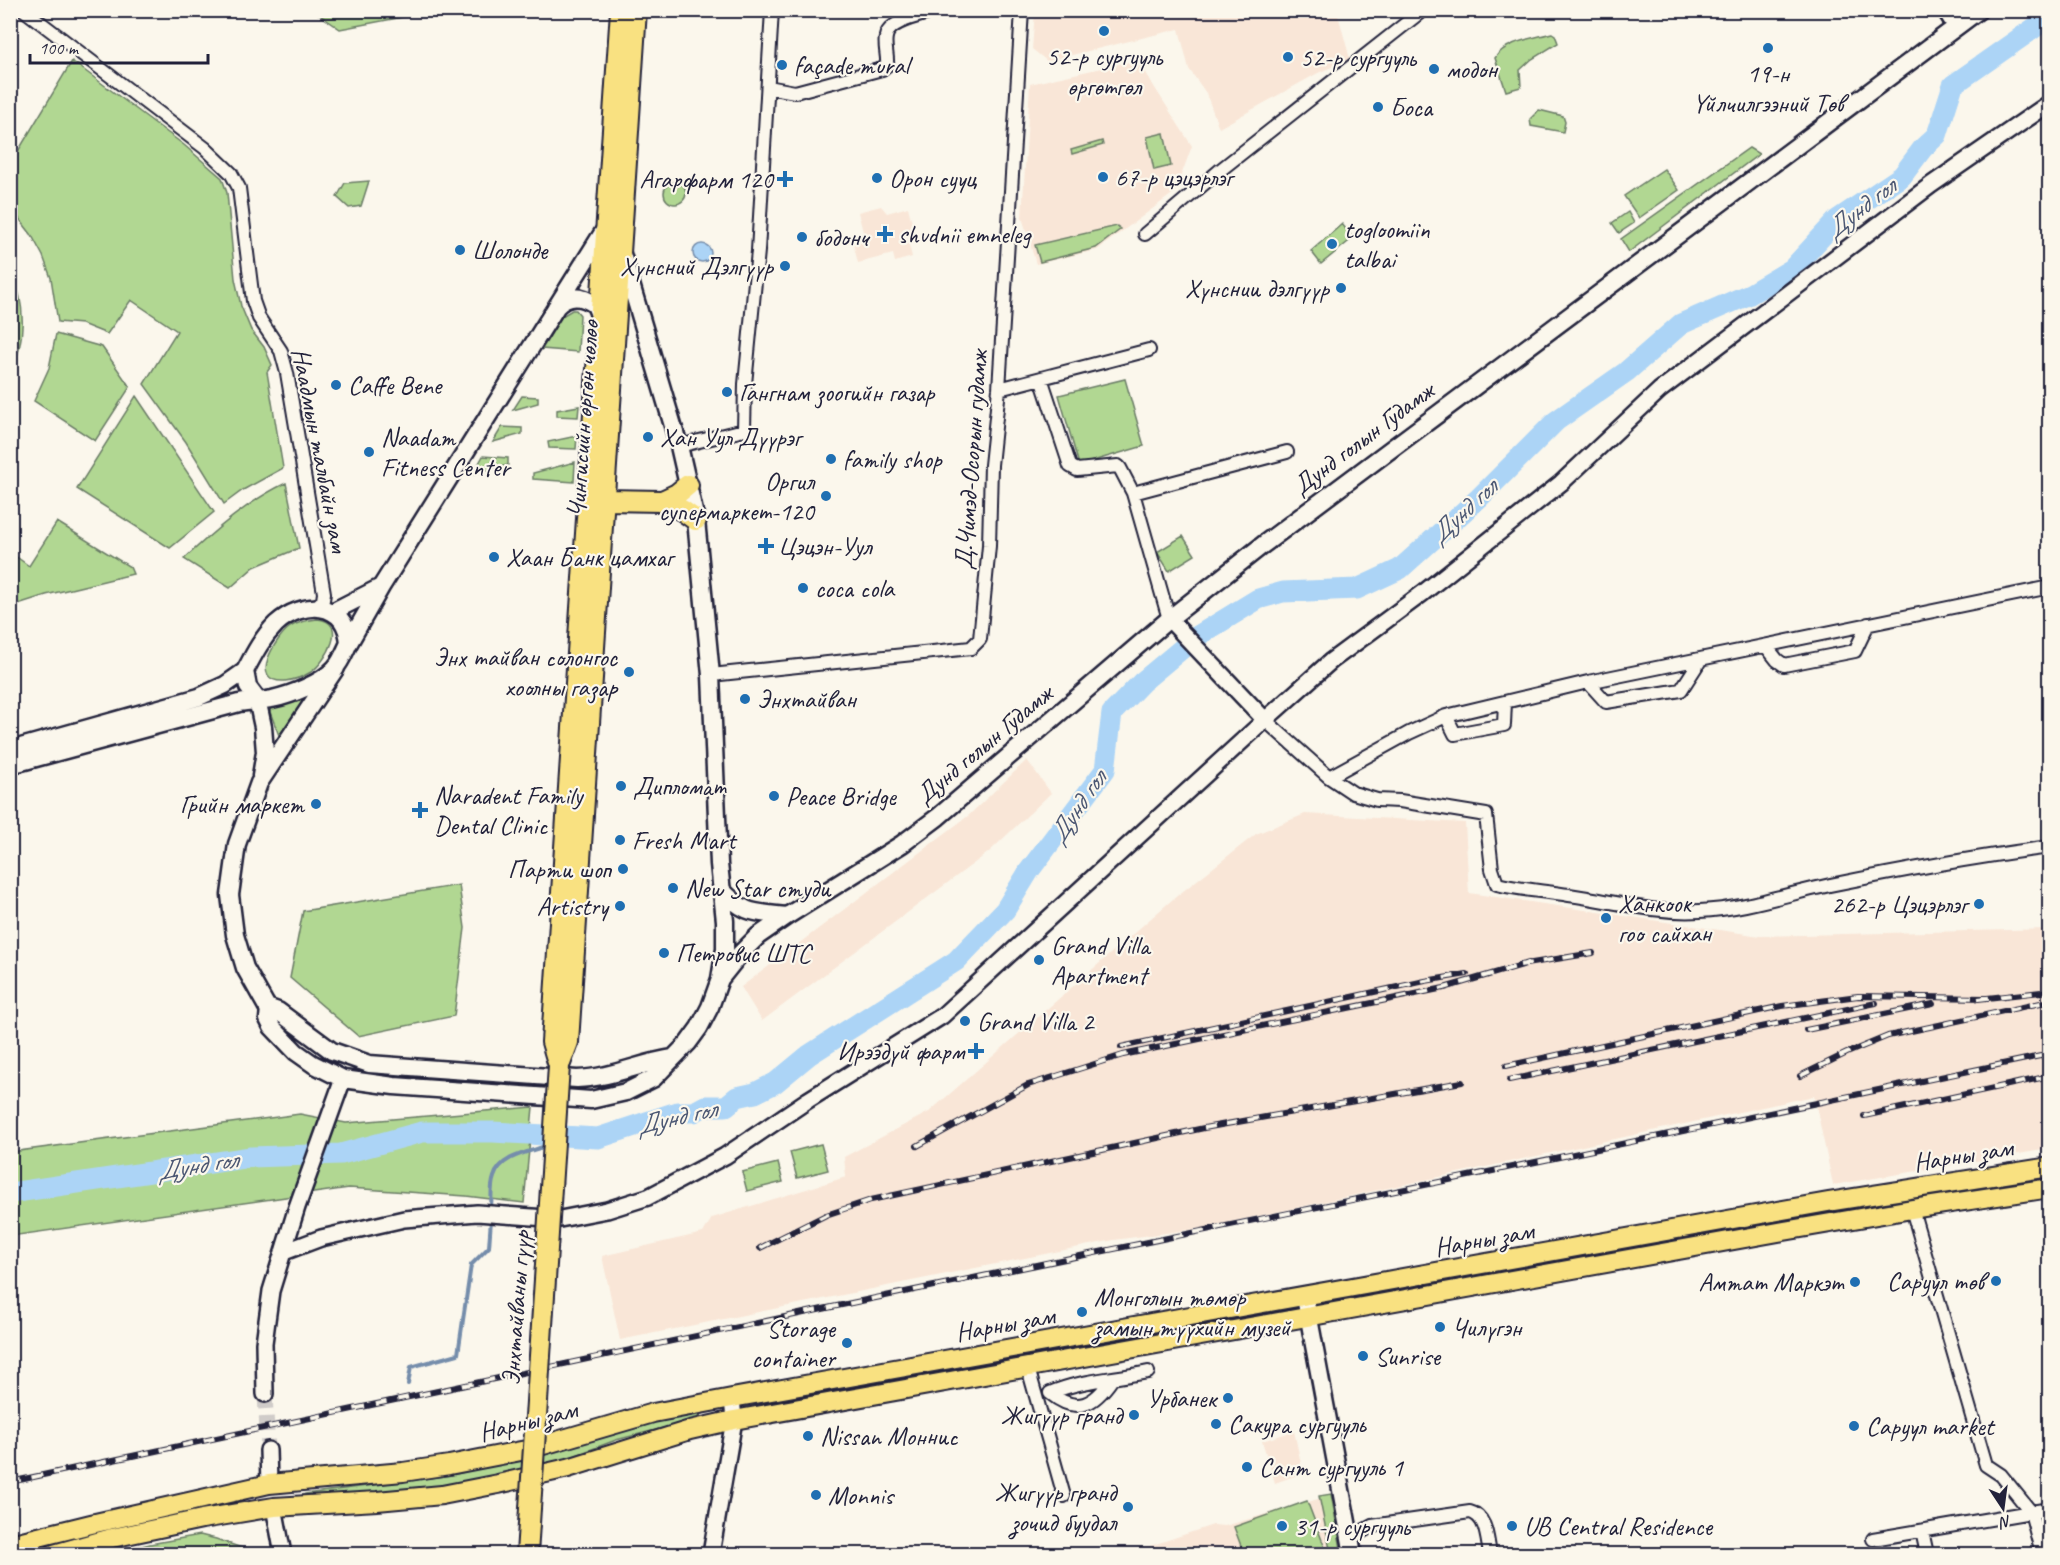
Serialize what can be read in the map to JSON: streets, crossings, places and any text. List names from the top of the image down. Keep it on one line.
{"streets":{"highway":["Чингисийн өргөн чөлөө","Энхтайваны гүүр"],"main road":["Дунд голын Гудамж","Нарны зам"],"street":["Наадмын талбайн зам","Д.Чимэд-Осорын гудамж"]},"crossings":[["Чингисийн өргөн чөлөө","Энхтайваны гүүр"]],"water":["Дунд гол"],"places":{"other":["52-р сургууль өргөтгөл","19-н Үйлчилгээний Төв","52-р сургууль","façade mural","модон","Боса","67-р цэцэрлэг","Орон сууц","бодонч","togloomiin talbai","Шолонде","Хүнсний Дэлгүүр","Хүнснии дэлгүүр","Caffe Bene","Гангнам зоогийн газар","Хан Уул Дүүрэг","Naadam Fitness Center","family shop","Оргил супермаркет-120","Хаан Банк цамхаг","coca cola","Энх тайван солонгос хоолны газар","Энхтайван","Дипломат","Peace Bridge","Грийн маркет","Fresh Mart","Парти шоп","New Star студи","262-р Цэцэрлэг","Artistry","Ханкоок гоо сайхан","Петровис ШТС","Grand Villa Apartment","Grand Villa 2","Саруул төв","Амтат Маркэт","Монголын төмөр замын түүхийн музей","Чилүгэн","Storage container","Sunrise","Урбанек","Жигүүр гранд","Сакура сургууль","Саруул market","Nissan Моннис","Сант сургууль 1","Monnis","Жигүүр гранд зочид буудал","31-р сургууль","UB Central Residence"],"health":["Агарфарм 120","shvdnii emneleg","Цэцэн-Уул","Naradent Family Dental Clinic","Ирээдүй фарм"]},"scale_bar":"100 m","north":"bottom"}
